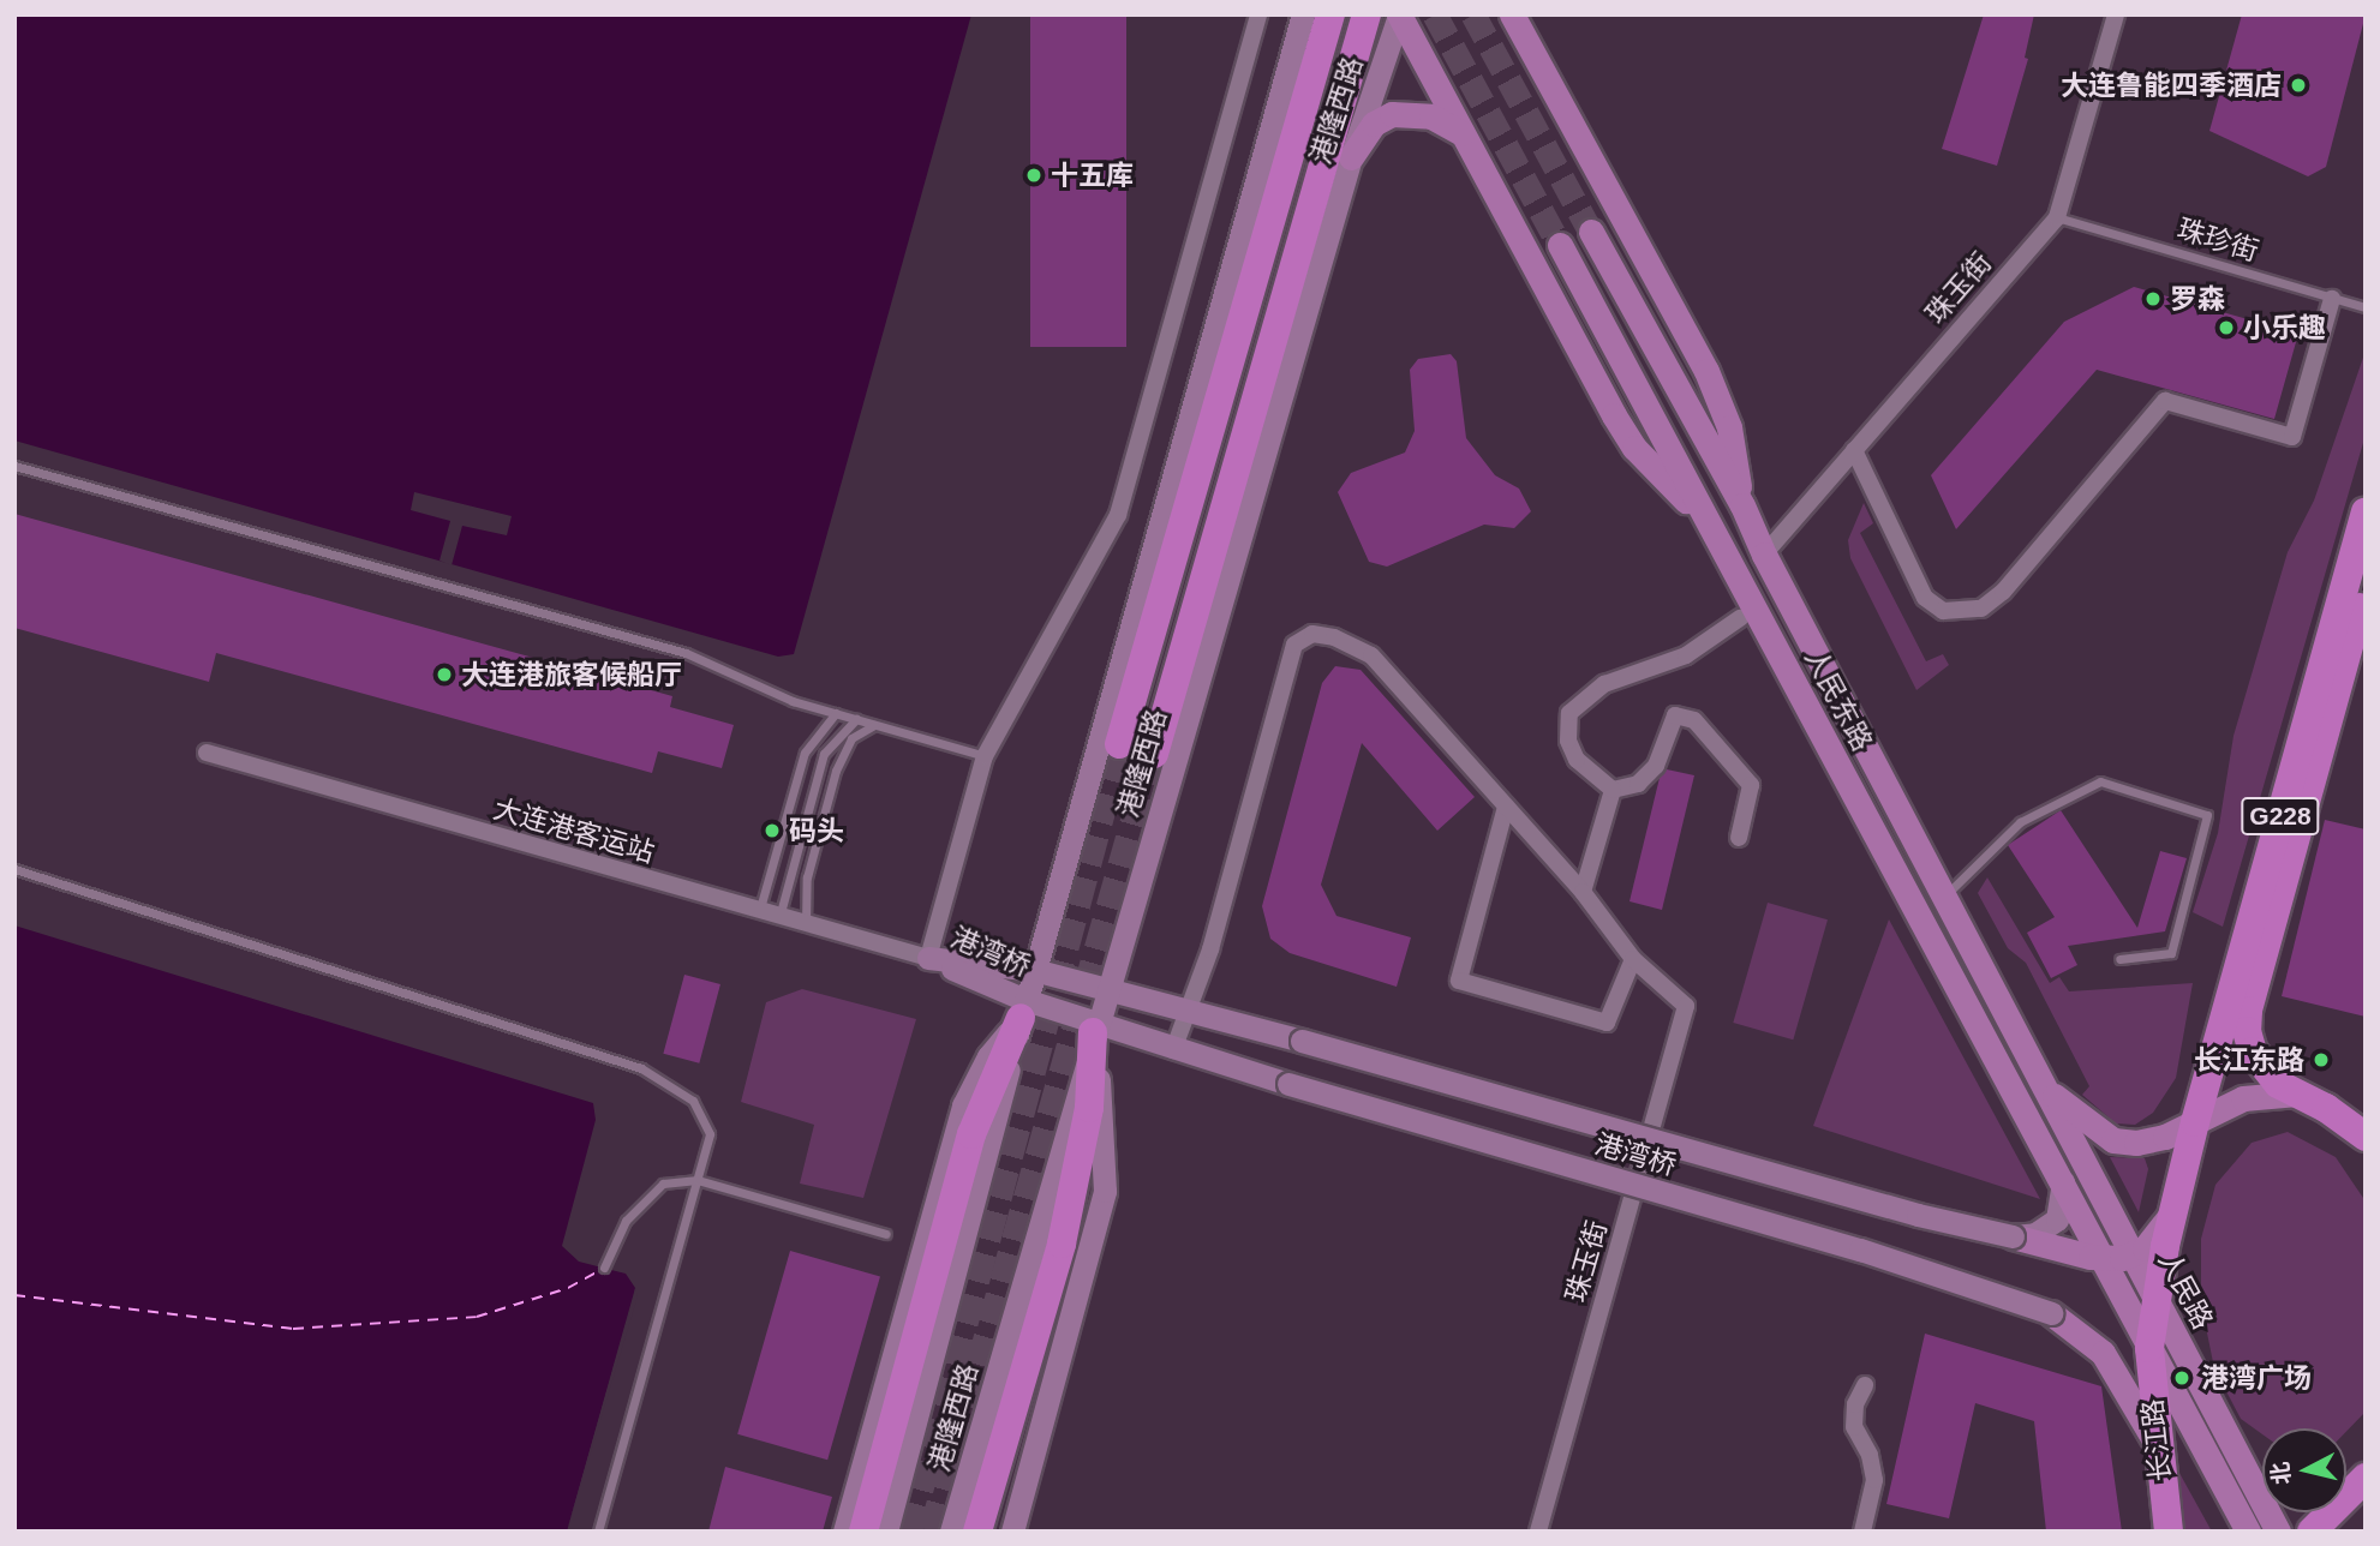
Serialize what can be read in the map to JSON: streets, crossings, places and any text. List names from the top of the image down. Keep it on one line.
{"streets":{"highway":["G228","长江路"],"main road":["港隆西路","人民东路","港湾桥","人民路"],"street":["珠玉街","大连港客运站"],"lane":["珠珍街"]},"crossings":[["港隆西路","港湾桥"],["珠珍街","珠玉街"],["珠玉街","人民东路"],["人民东路","人民路"],["G228","人民路"],["G228","长江路"],["大连港客运站","港湾桥"],["人民路","长江路"]],"places":["大连鲁能四季酒店","十五库","罗森","小乐趣","大连港旅客候船厅","码头","长江东路","港湾广场"],"north":"left"}
